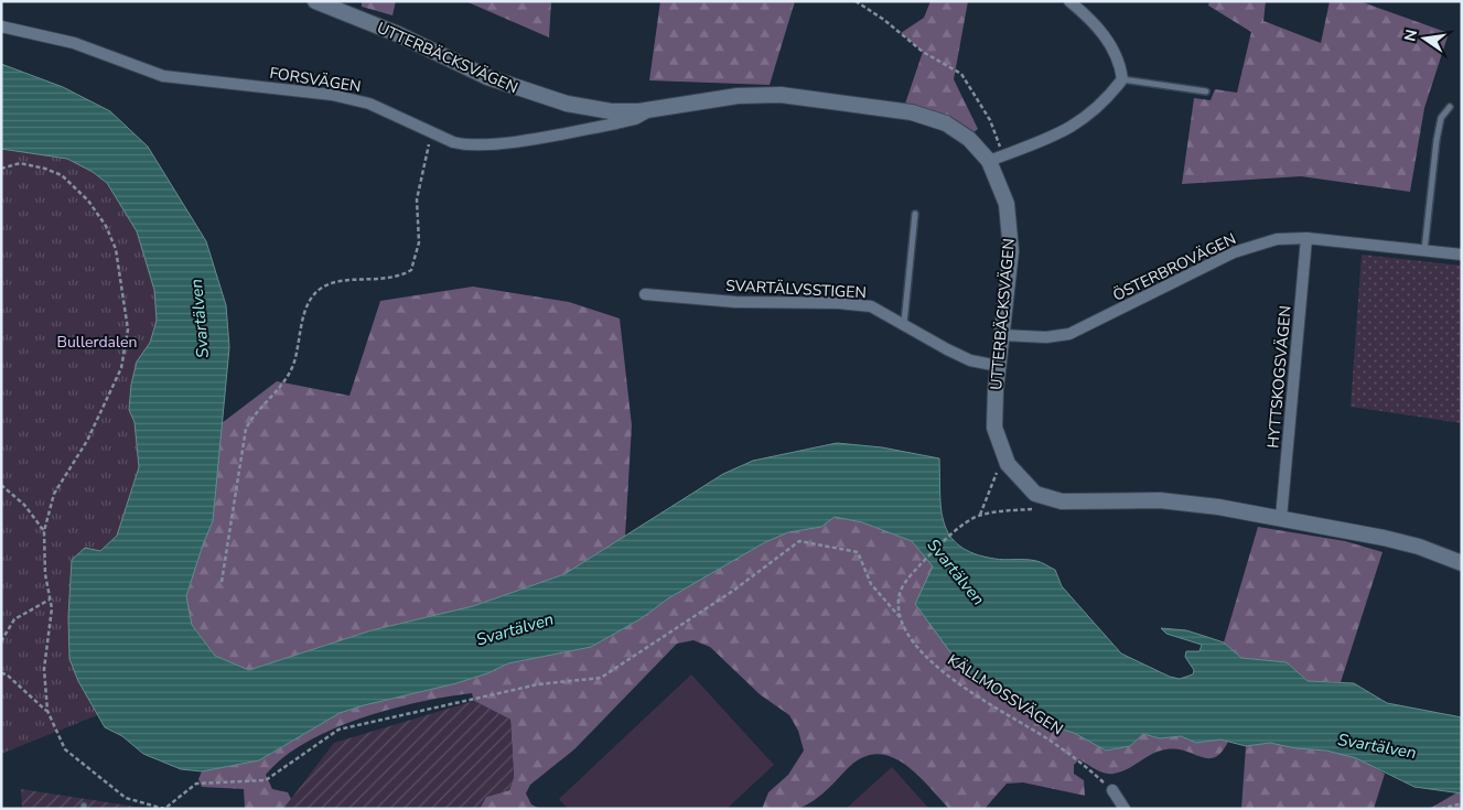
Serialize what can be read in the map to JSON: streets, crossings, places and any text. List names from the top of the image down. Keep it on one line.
{"streets":{"street":["UTTERBÄCKSVÄGEN","FORSVÄGEN","ÖSTERBROVÄGEN","SVARTÄLVSSTIGEN","HYTTSKOGSVÄGEN"],"path":["KÄLLMOSSVÄGEN"]},"crossings":[["UTTERBÄCKSVÄGEN","FORSVÄGEN"],["UTTERBÄCKSVÄGEN","ÖSTERBROVÄGEN"],["UTTERBÄCKSVÄGEN","SVARTÄLVSSTIGEN"],["UTTERBÄCKSVÄGEN","HYTTSKOGSVÄGEN"],["ÖSTERBROVÄGEN","HYTTSKOGSVÄGEN"]],"water":["Svartälven"],"parks":["Bullerdalen"],"north":"left"}
